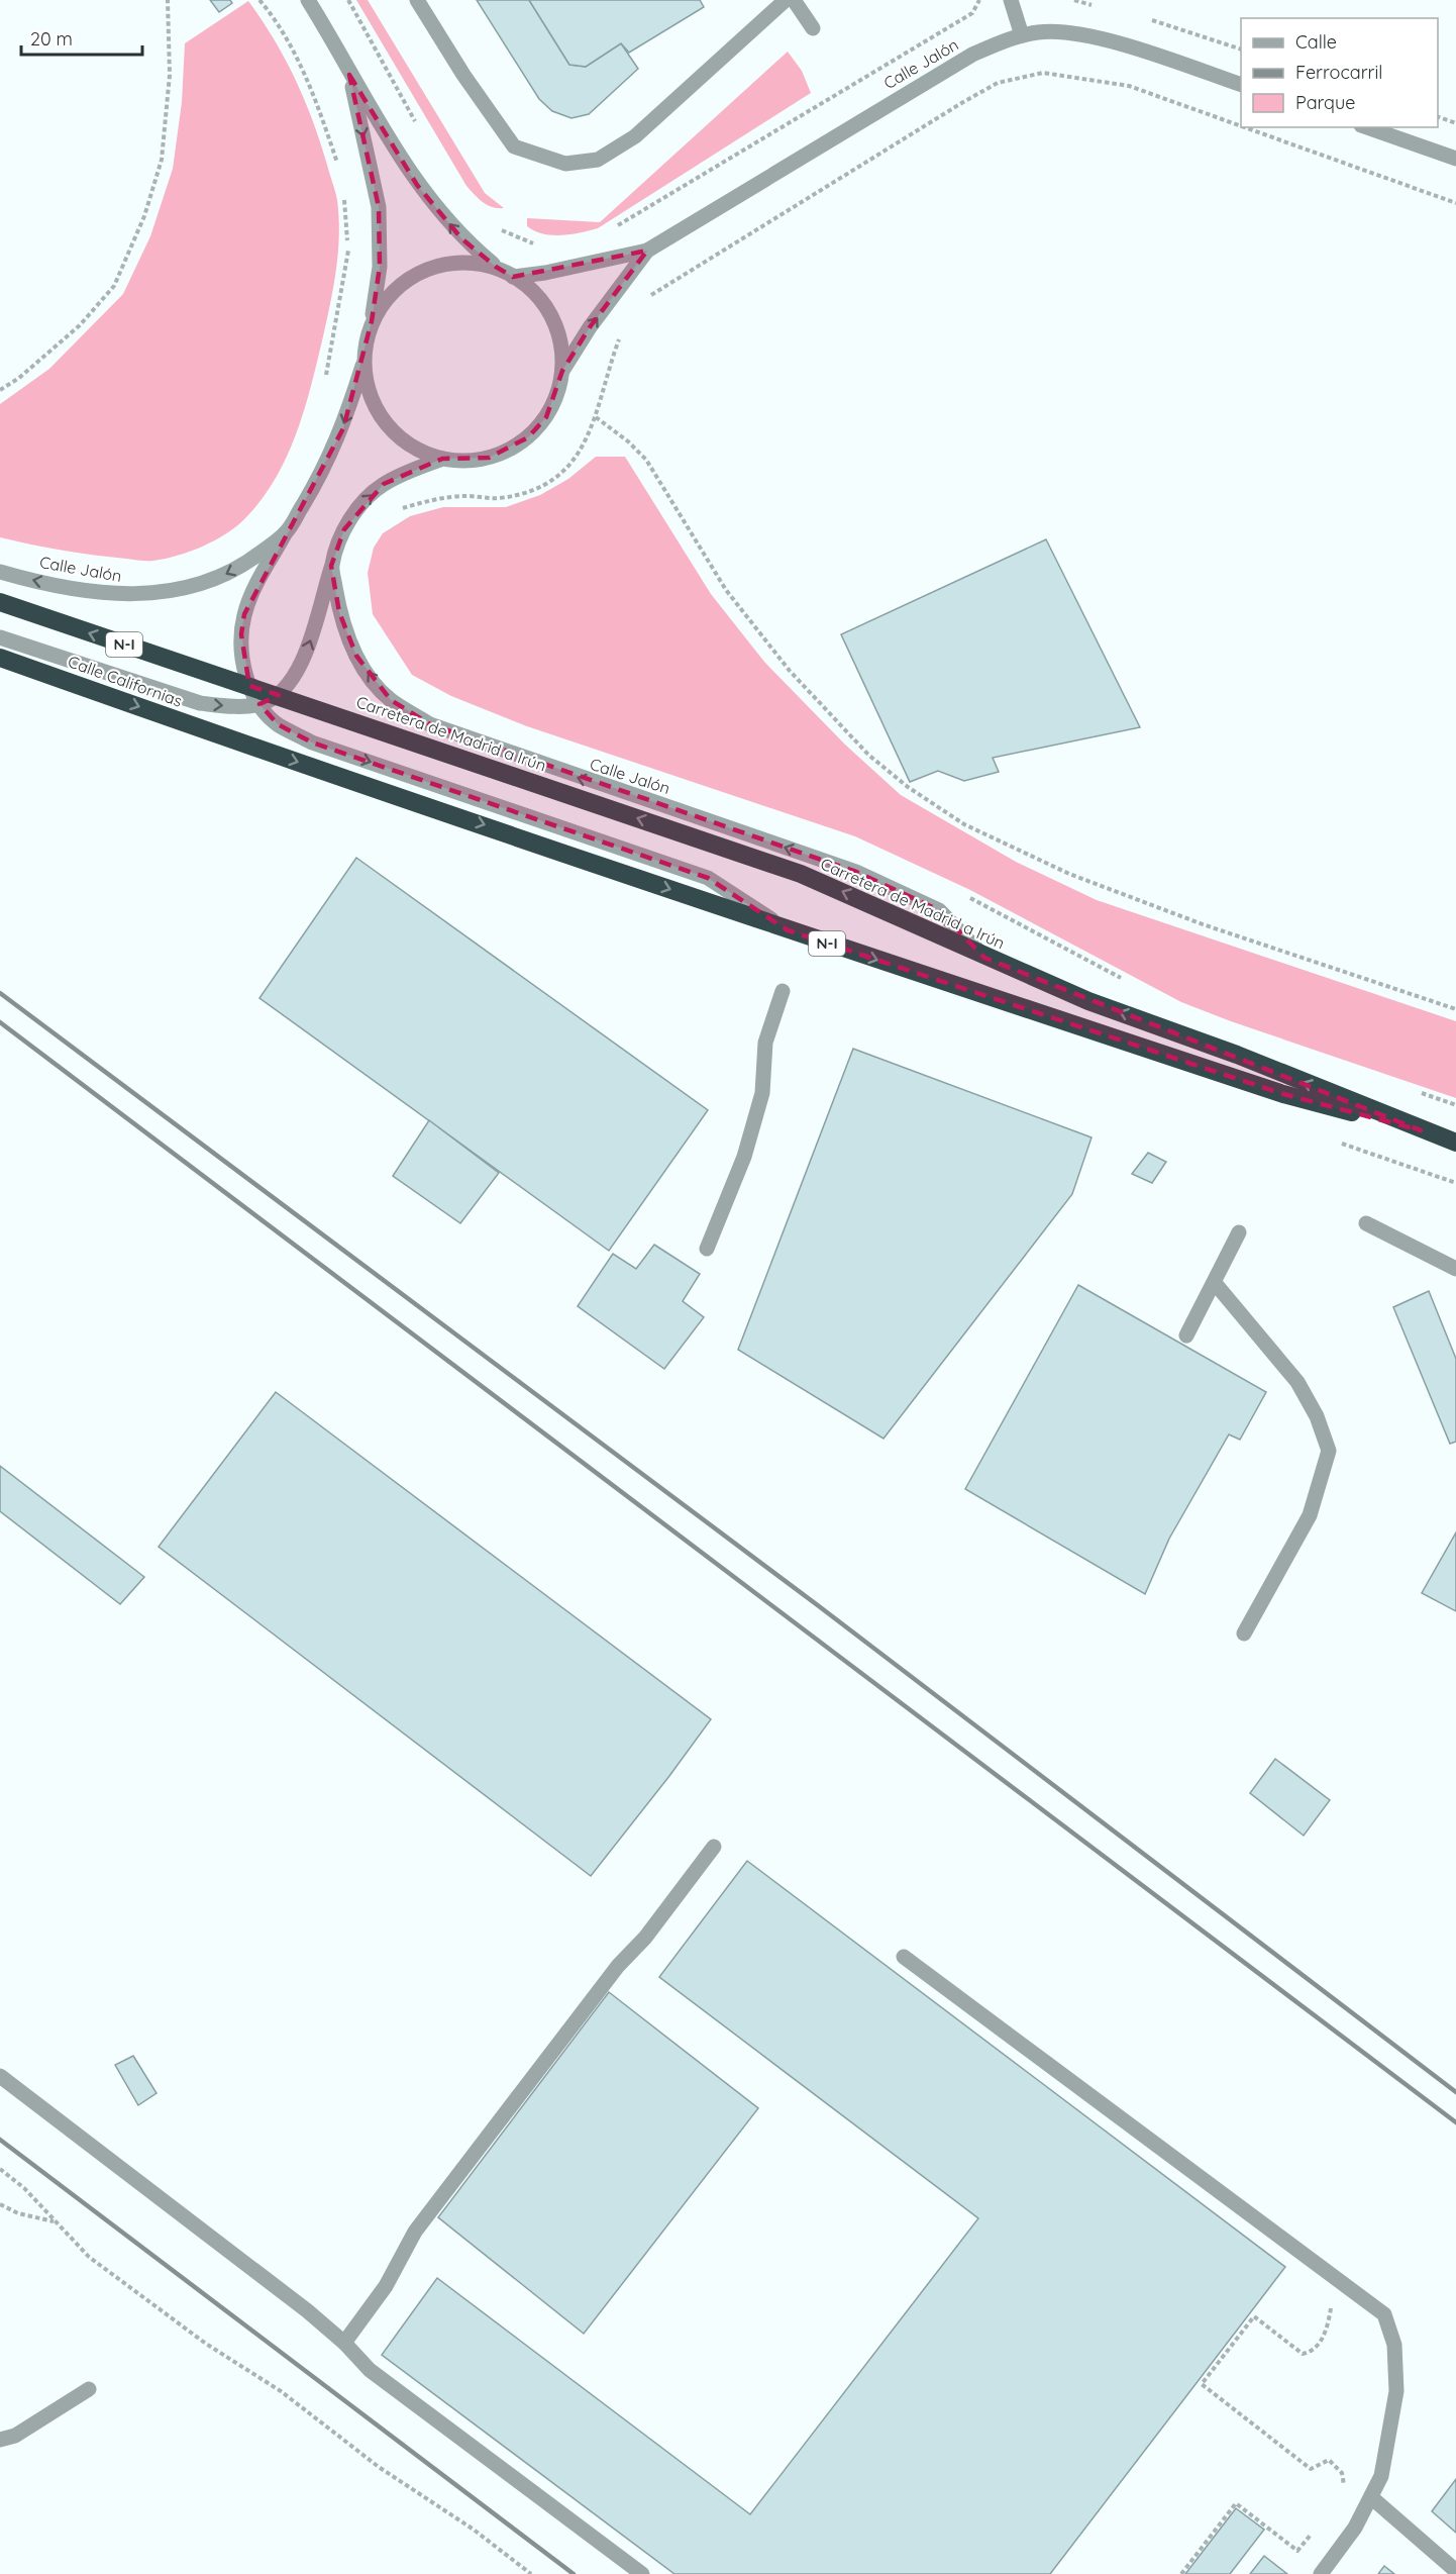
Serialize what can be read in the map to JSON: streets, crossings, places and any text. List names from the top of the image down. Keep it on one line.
{"streets":{"highway":["N-I","Calle Californias","Carretera de Madrid a Irún"],"street":["Calle Jalón"]},"crossings":[["Calle Jalón","Calle Californias"],["Calle Jalón","Carretera de Madrid a Irún"],["Calle Californias","Carretera de Madrid a Irún"]],"legend":["Calle","Ferrocarril","Parque"],"scale_bar":"20 m"}
